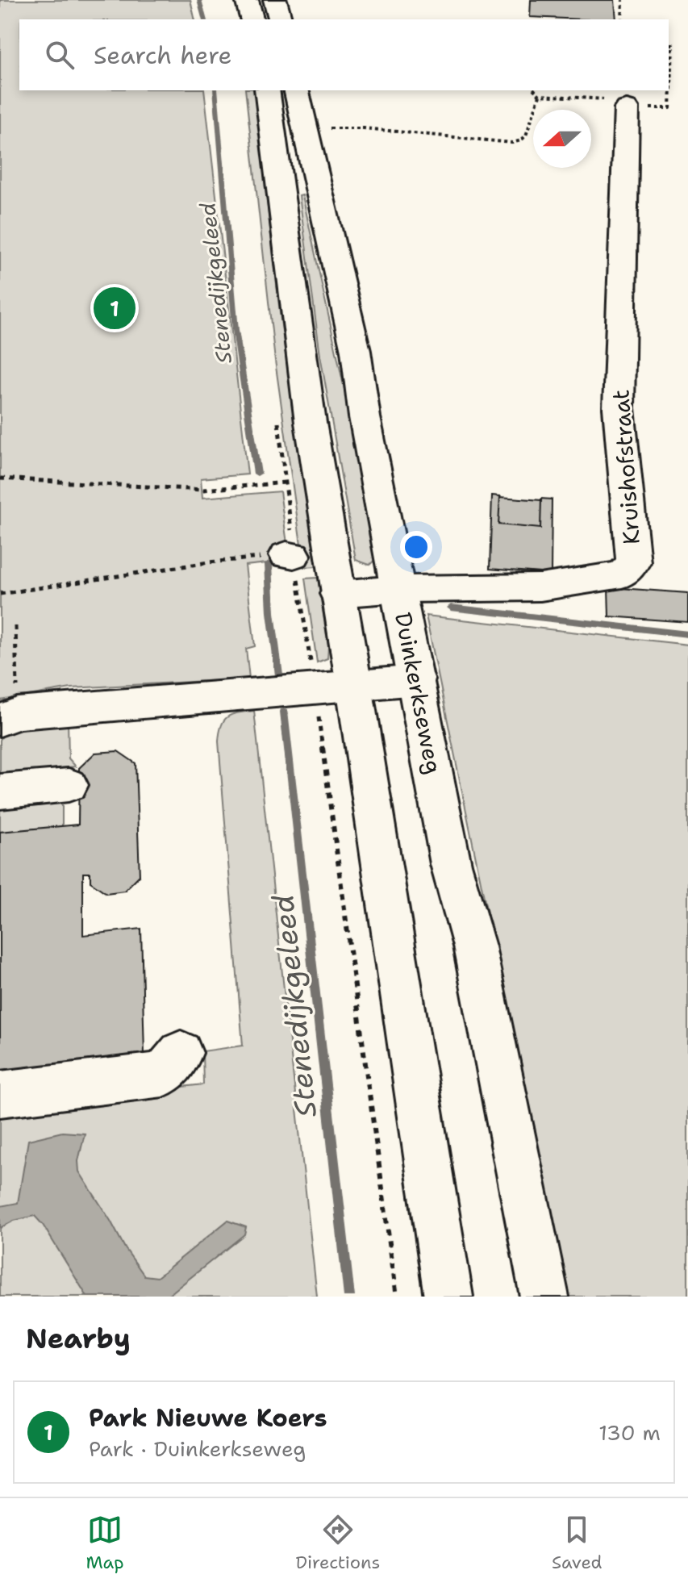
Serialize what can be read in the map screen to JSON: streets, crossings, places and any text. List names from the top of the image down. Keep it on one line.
{"streets":{"main road":["Kruishofstraat","Duinkerkseweg"]},"crossings":[["Kruishofstraat","Duinkerkseweg"]],"water":["Stenedijkgeleed"],"north":"left","page":{"search":"Search here","pins":"1","heading":"Nearby","list":[{"mark":"1","name":"Park Nieuwe Koers","note":"Park · Duinkerkseweg","value":"130 m"}],"nav":["Map","Directions","Saved"]}}
